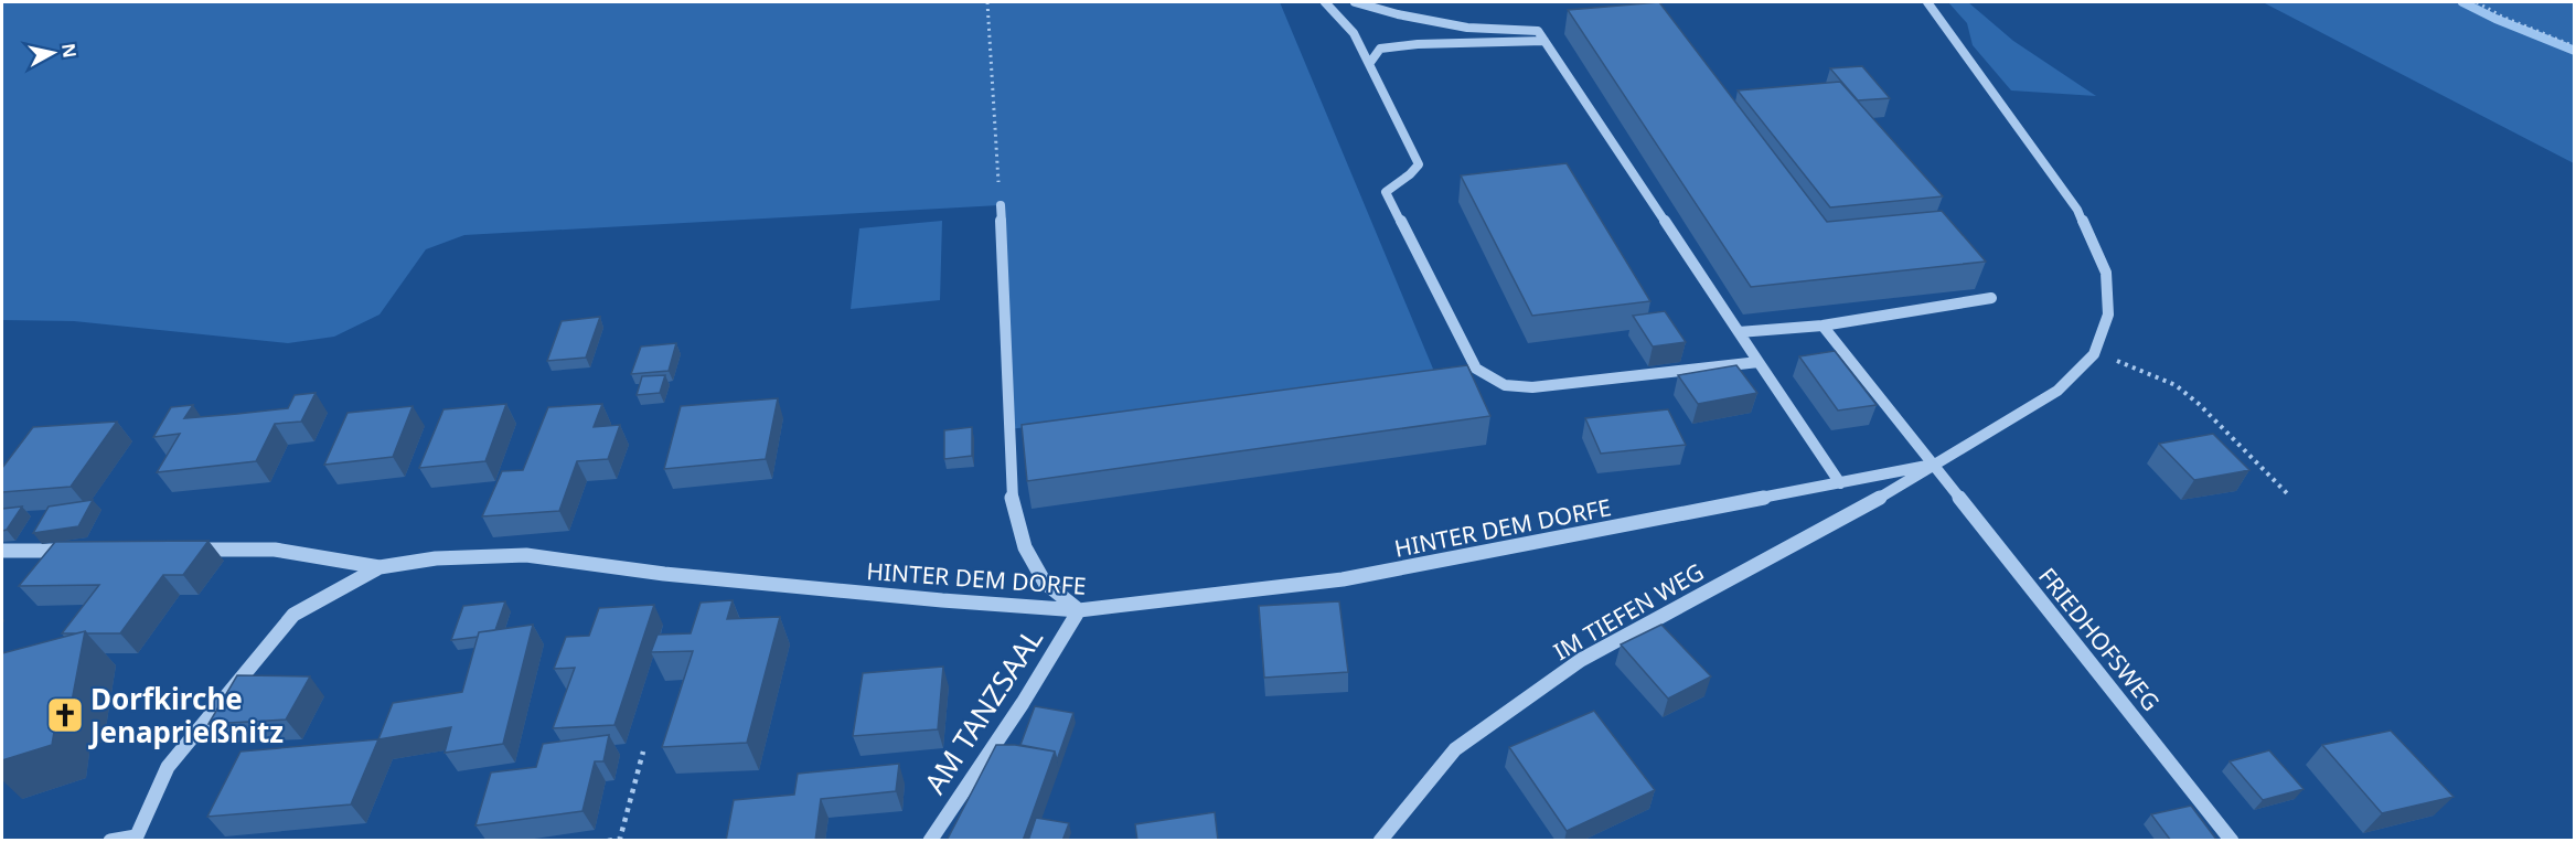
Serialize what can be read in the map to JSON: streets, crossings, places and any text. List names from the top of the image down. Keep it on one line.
{"streets":{"street":["HINTER DEM DORFE","IM TIEFEN WEG","FRIEDHOFSWEG","AM TANZSAAL"]},"crossings":[["HINTER DEM DORFE","IM TIEFEN WEG"],["HINTER DEM DORFE","FRIEDHOFSWEG"],["HINTER DEM DORFE","AM TANZSAAL"],["IM TIEFEN WEG","FRIEDHOFSWEG"]],"places":{"church":["Dorfkirche Jenaprießnitz"]},"north":"right"}
